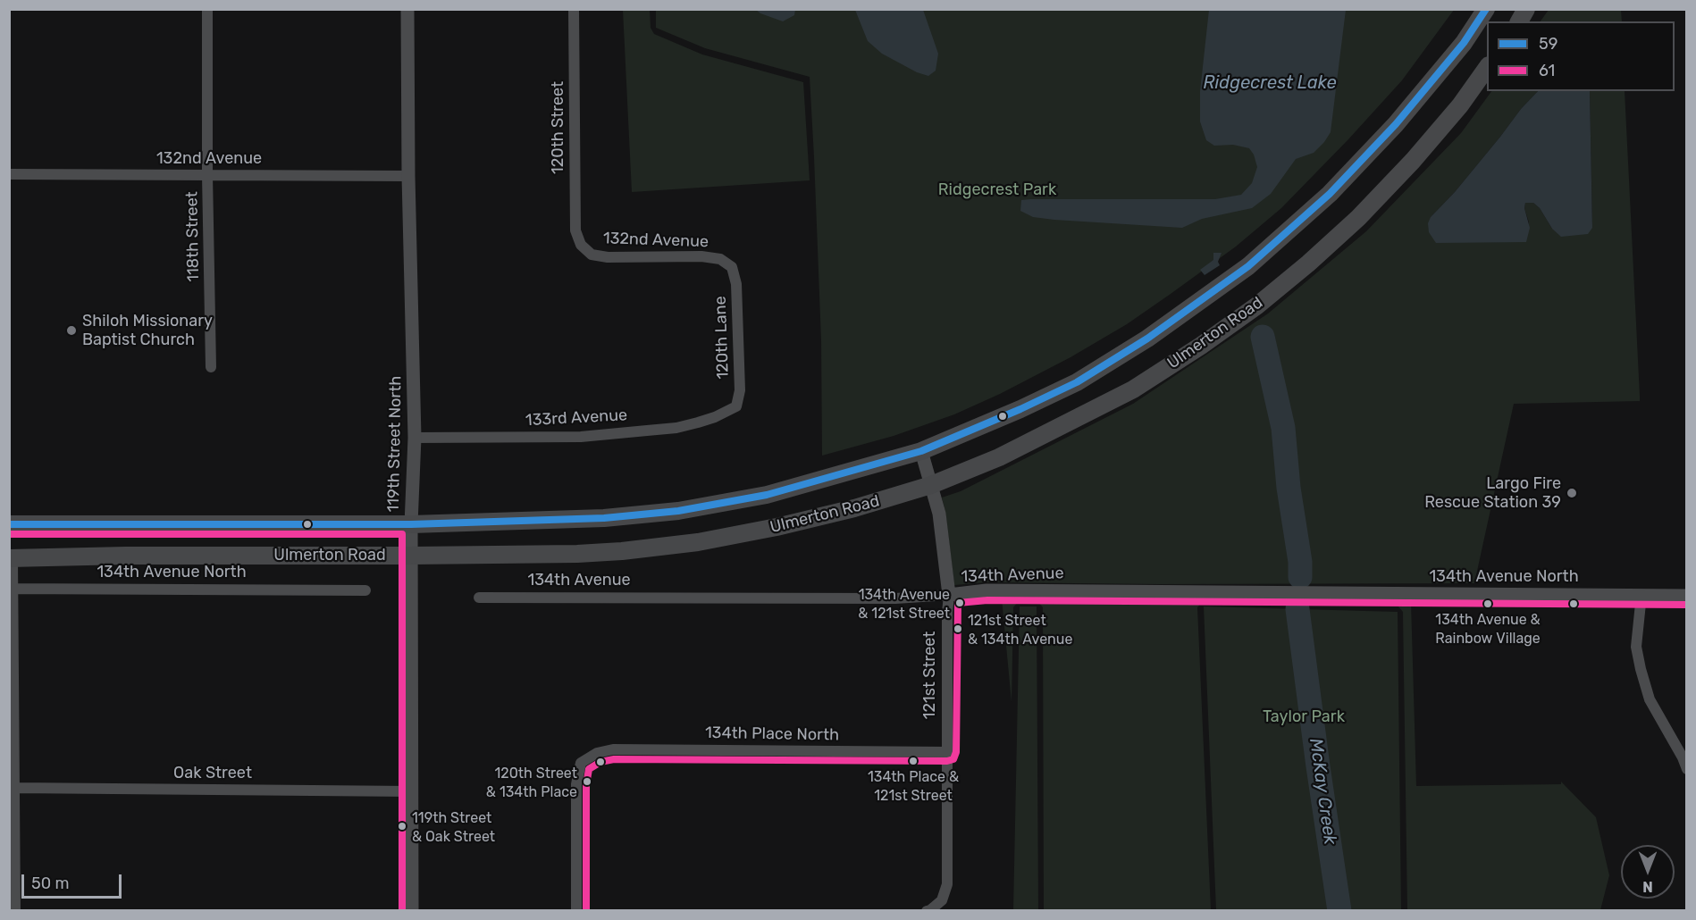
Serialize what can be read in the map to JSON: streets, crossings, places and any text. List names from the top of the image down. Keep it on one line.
{"streets":{"main road":["Ulmerton Road"],"street":["120th Street","132nd Avenue","118th Street","120th Lane","133rd Avenue","119th Street North","134th Avenue North","134th Avenue","121st Street","134th Place North","Oak Street"]},"crossings":[["120th Street","132nd Avenue"],["132nd Avenue","118th Street"],["132nd Avenue","120th Lane"],["132nd Avenue","119th Street North"],["Ulmerton Road","119th Street North"],["Ulmerton Road","121st Street"],["120th Lane","133rd Avenue"],["133rd Avenue","119th Street North"],["119th Street North","Oak Street"],["134th Avenue North","134th Avenue"],["134th Avenue","121st Street"],["121st Street","134th Place North"]],"water":["Ridgecrest Lake","McKay Creek"],"parks":["Ridgecrest Park","Taylor Park"],"places":["Shiloh Missionary Baptist Church","Largo Fire Rescue Station 39","134th Avenue & 121st Street","134th Avenue & Rainbow Village","121st Street & 134th Avenue","134th Place & 121st Street","120th Street & 134th Place","119th Street & Oak Street"],"lines":["transit line 59","transit line 61"],"legend":["59","61"],"scale_bar":"50 m","north":"bottom"}
